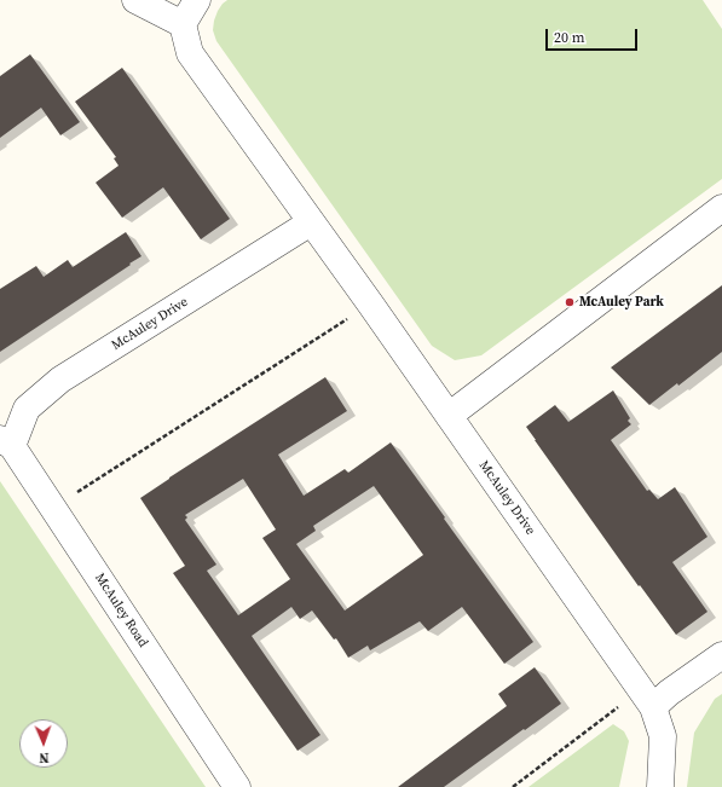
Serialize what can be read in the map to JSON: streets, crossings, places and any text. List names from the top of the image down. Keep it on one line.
{"streets":{"street":["McAuley Drive","McAuley Road"]},"crossings":[["McAuley Drive","McAuley Road"]],"places":["McAuley Park"],"scale_bar":"20 m","north":"bottom"}
